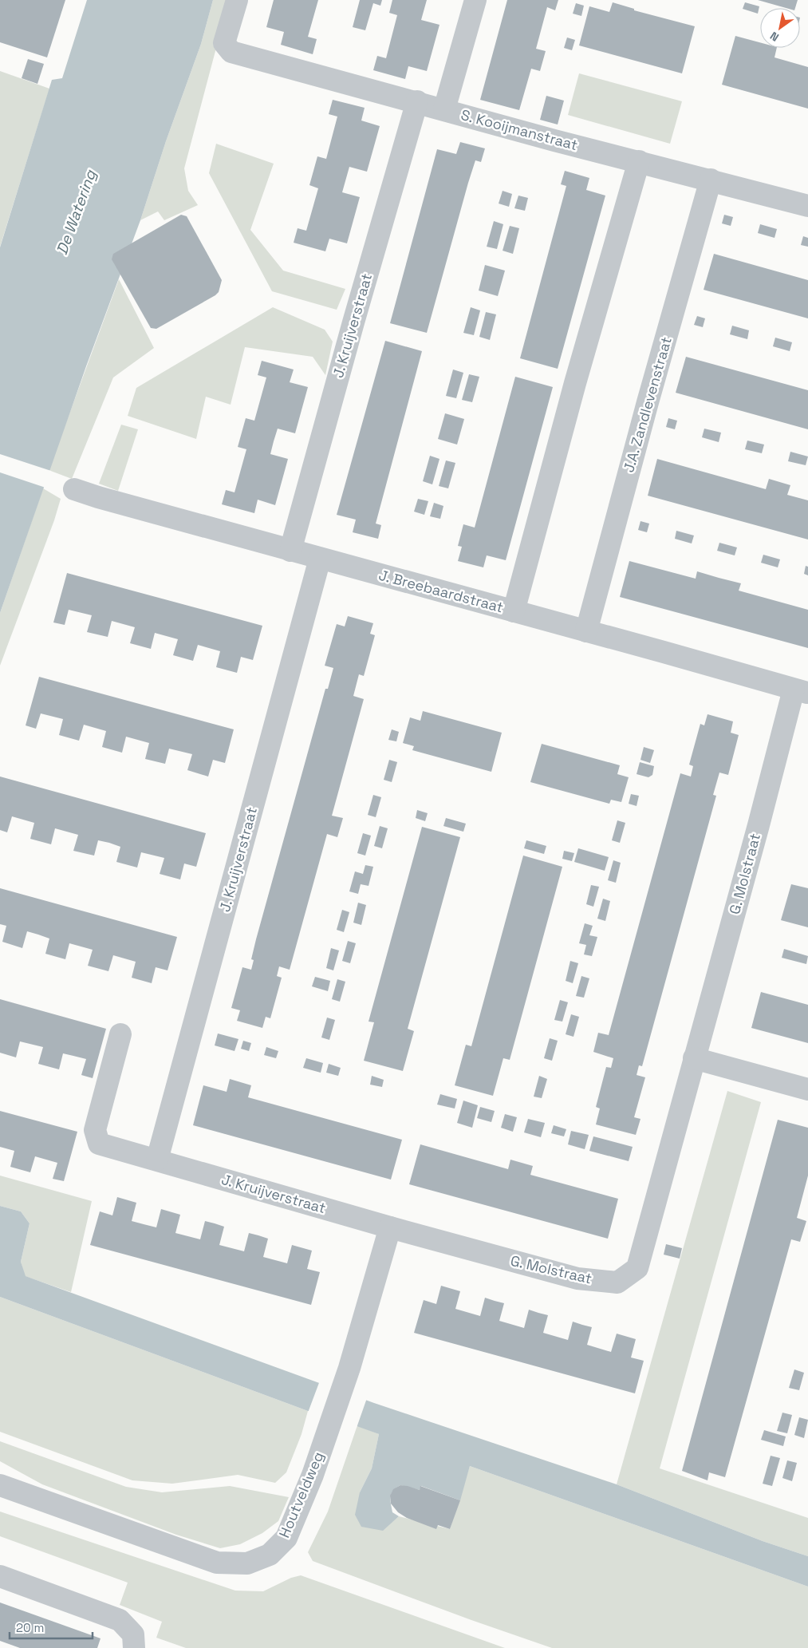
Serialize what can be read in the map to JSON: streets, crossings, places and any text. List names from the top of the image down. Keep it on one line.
{"streets":{"street":["S. Kooijmanstraat","J. Kruijverstraat","J.A. Zandlevenstraat","J. Breebaardstraat","G. Molstraat","Houtveldweg"]},"crossings":[["S. Kooijmanstraat","J. Kruijverstraat"],["S. Kooijmanstraat","J.A. Zandlevenstraat"],["J. Kruijverstraat","J. Breebaardstraat"],["J. Kruijverstraat","G. Molstraat"],["J. Kruijverstraat","Houtveldweg"],["J.A. Zandlevenstraat","J. Breebaardstraat"],["J. Breebaardstraat","G. Molstraat"],["G. Molstraat","Houtveldweg"]],"water":["De Watering"],"scale_bar":"20 m","north":"bottom left"}
